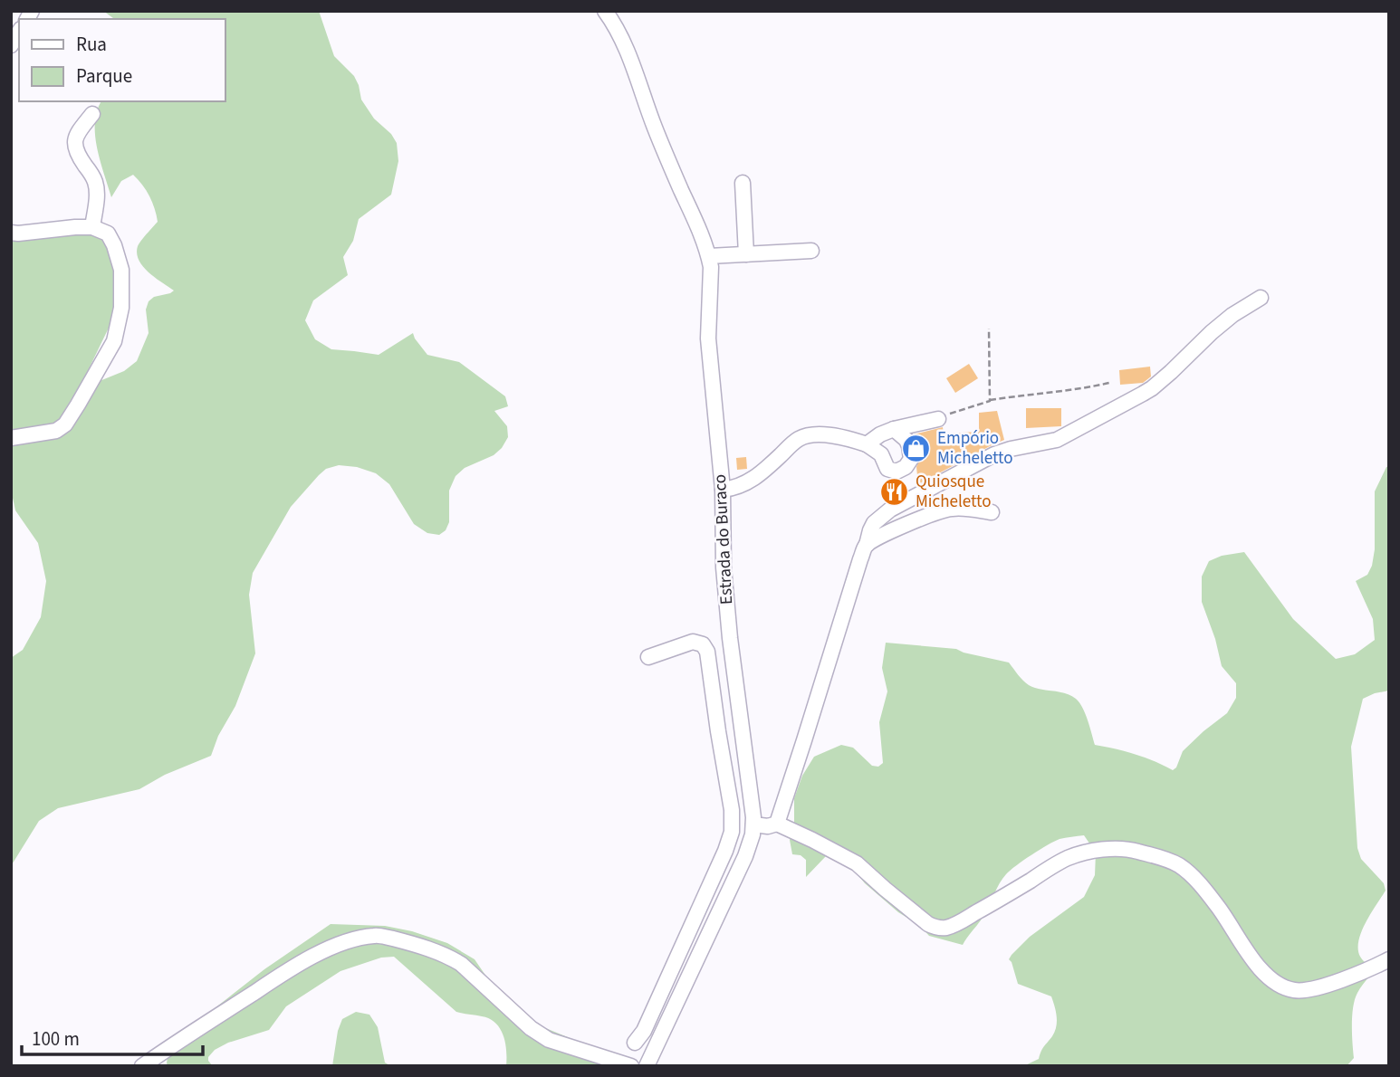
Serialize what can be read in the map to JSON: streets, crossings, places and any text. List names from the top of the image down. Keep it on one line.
{"streets":{"street":["Estrada do Buraco"]},"places":{"shop":["Empório Micheletto"],"restaurant":["Quiosque Micheletto"]},"legend":["Rua","Parque"],"scale_bar":"100 m"}
